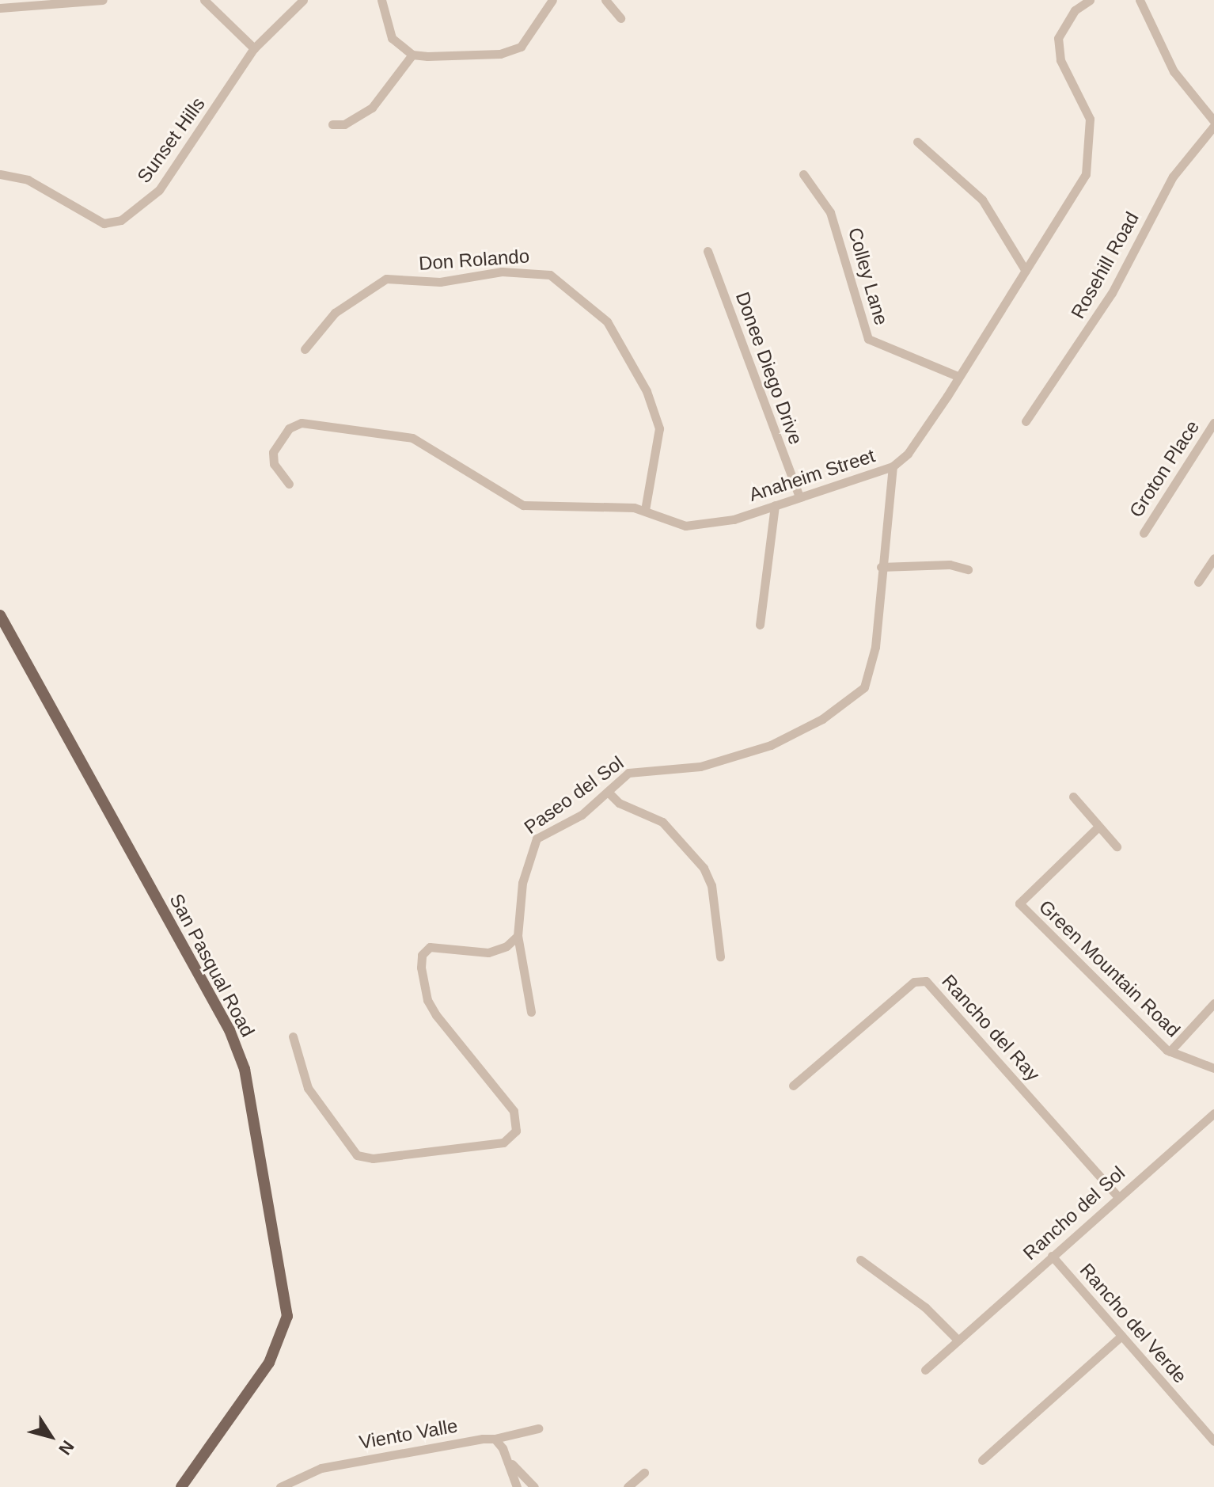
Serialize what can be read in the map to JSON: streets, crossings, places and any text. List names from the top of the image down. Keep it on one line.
{"streets":{"main road":["San Pasqual Road"],"street":["Sunset Hills","Don Rolando","Rosehill Road","Colley Lane","Donee Diego Drive","Groton Place","Anaheim Street","Paseo del Sol","Green Mountain Road","Rancho del Ray","Rancho del Sol","Rancho del Verde","Viento Valle"]},"crossings":[["Don Rolando","Anaheim Street"],["Colley Lane","Anaheim Street"],["Donee Diego Drive","Anaheim Street"],["Anaheim Street","Paseo del Sol"],["Rancho del Ray","Rancho del Sol"],["Rancho del Sol","Rancho del Verde"]],"north":"bottom right"}
